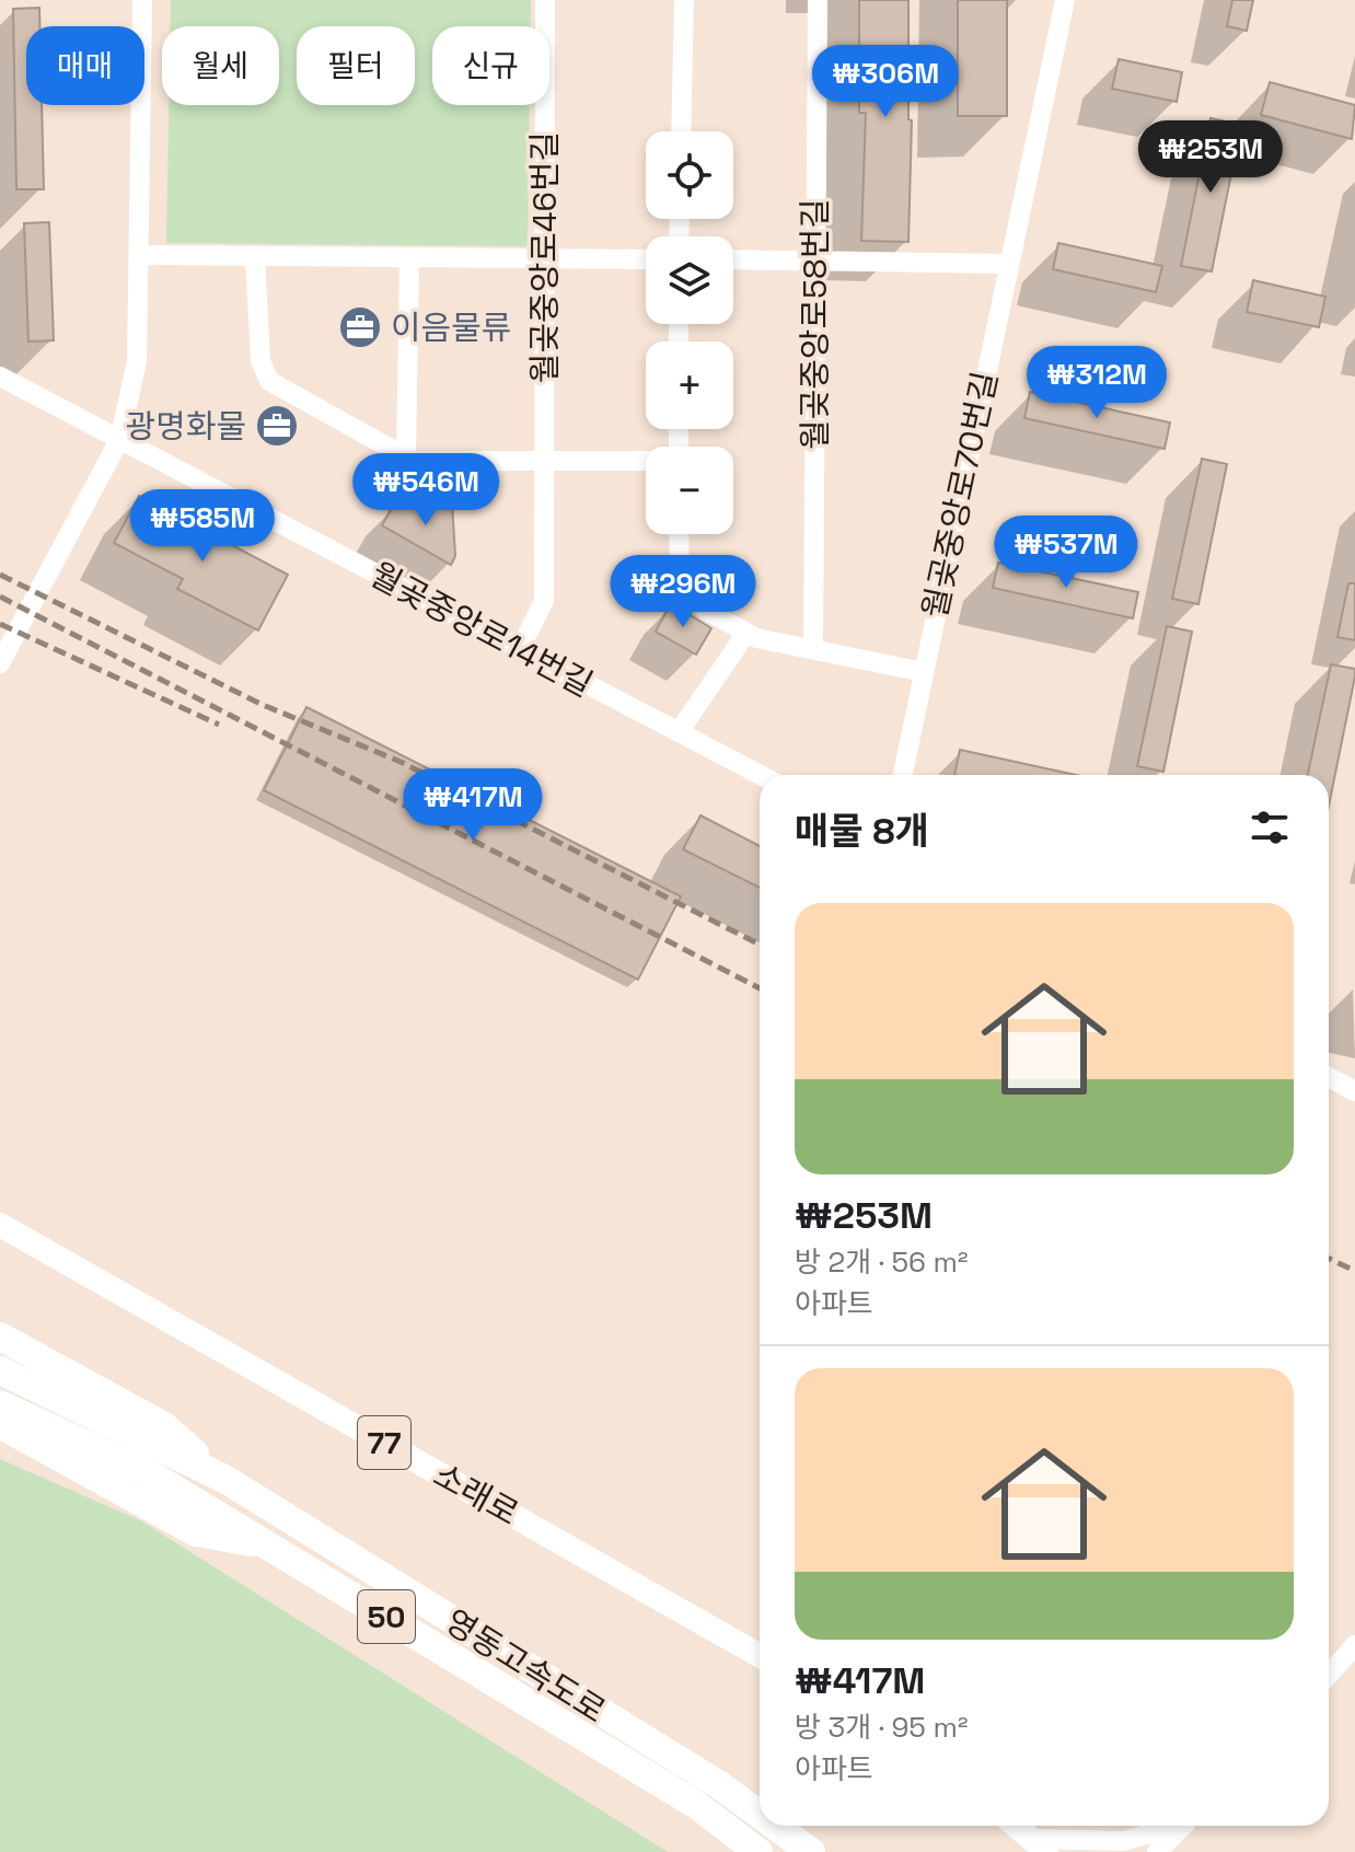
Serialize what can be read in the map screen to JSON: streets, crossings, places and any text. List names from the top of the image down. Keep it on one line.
{"streets":{"highway":["50","영동고속도로"],"main road":["77","소래로"],"street":["월곶중앙로46번길","월곶중앙로58번길","월곶중앙로70번길","월곶중앙로14번길"]},"crossings":[["월곶중앙로46번길","월곶중앙로14번길"]],"places":{"office":["이음물류","광명화물"]},"page":{"chip":["매매","월세","필터","신규"],"price":["₩306M","₩253M","₩312M","₩546M","₩585M","₩537M","₩296M","₩417M"],"map_buttons":["+","−"],"heading":"매물 8개","list":[{"name":"₩253M","note":"방 2개 · 56 m² · 아파트"},{"name":"₩417M","note":"방 3개 · 95 m² · 아파트"}]}}
